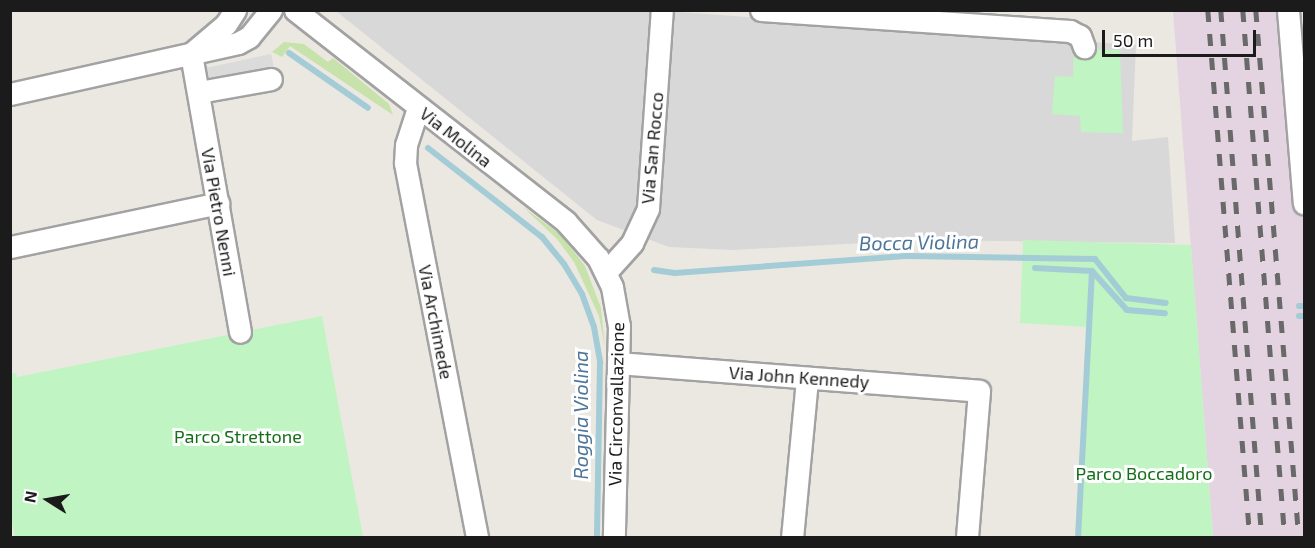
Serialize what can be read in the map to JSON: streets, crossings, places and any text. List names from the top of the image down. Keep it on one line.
{"streets":{"street":["Via Molina","Via San Rocco","Via Pietro Nenni","Via Archimede","Via John Kennedy","Via Circonvallazione"]},"crossings":[["Via Molina","Via San Rocco"],["Via Molina","Via Archimede"],["Via Molina","Via Circonvallazione"],["Via San Rocco","Via Circonvallazione"],["Via John Kennedy","Via Circonvallazione"]],"water":["Bocca Violina","Roggia Violina"],"parks":["Parco Strettone","Parco Boccadoro"],"scale_bar":"50 m","north":"left"}
